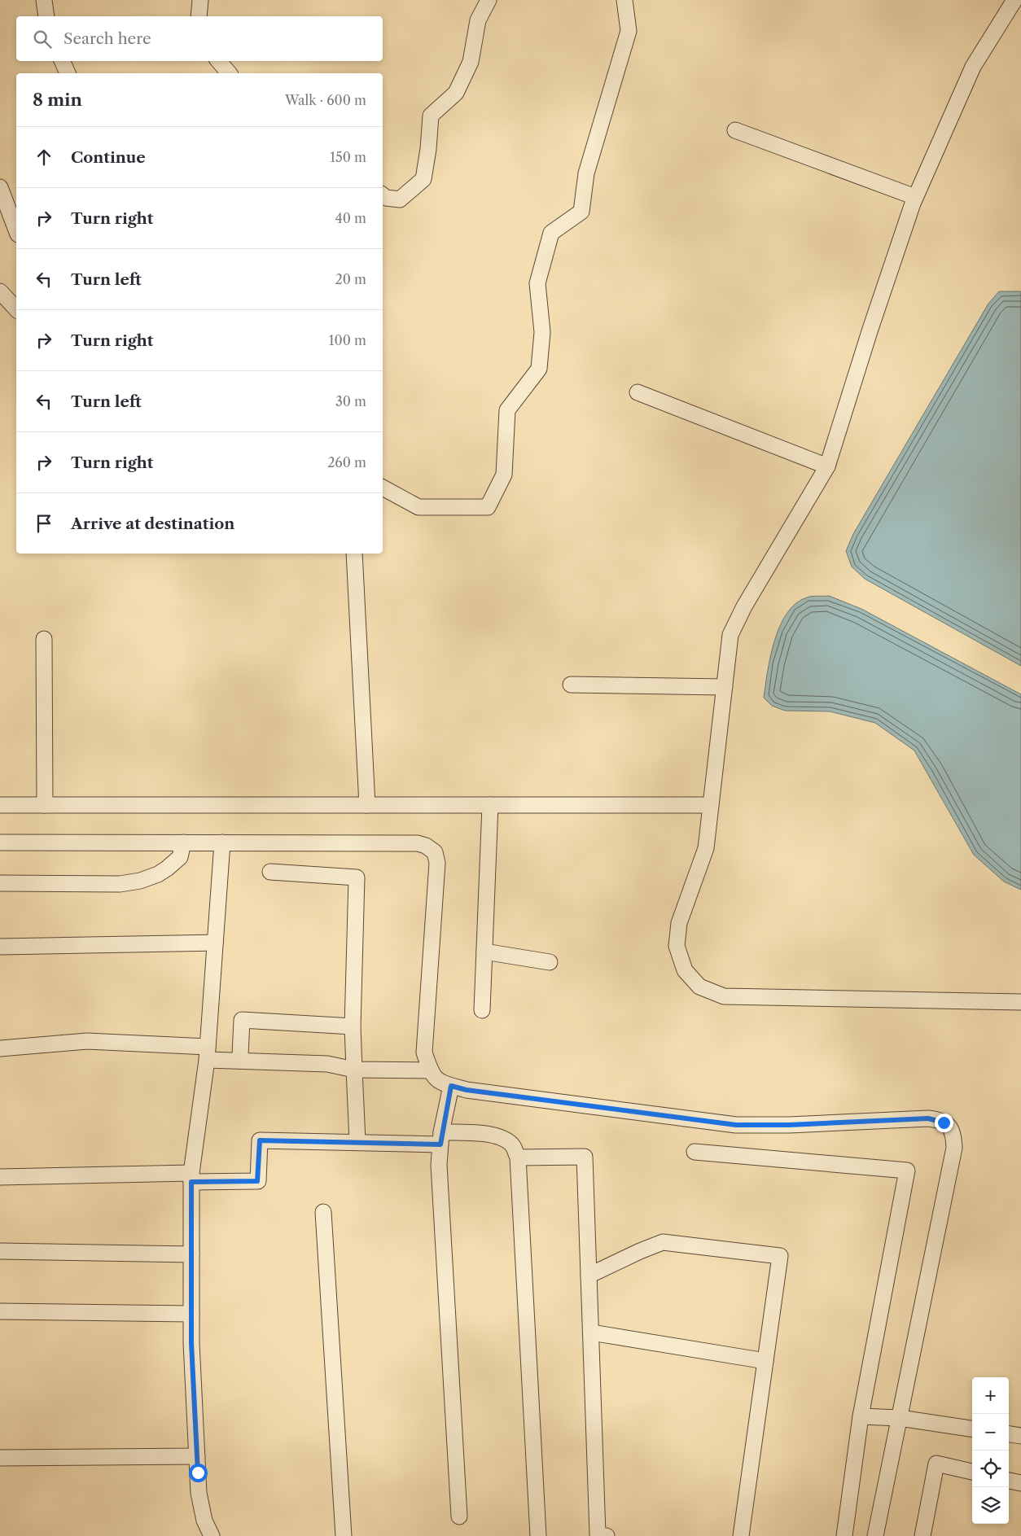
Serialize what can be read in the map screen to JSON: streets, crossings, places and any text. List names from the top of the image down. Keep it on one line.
{"page":{"search":"Search here","heading":["8 min","Walk · 600 m"],"list":[["Continue","150 m"],["Turn right","40 m"],["Turn left","20 m"],["Turn right","100 m"],["Turn left","30 m"],["Turn right","260 m"],"Arrive at destination"],"map_buttons":["+","−"]}}
